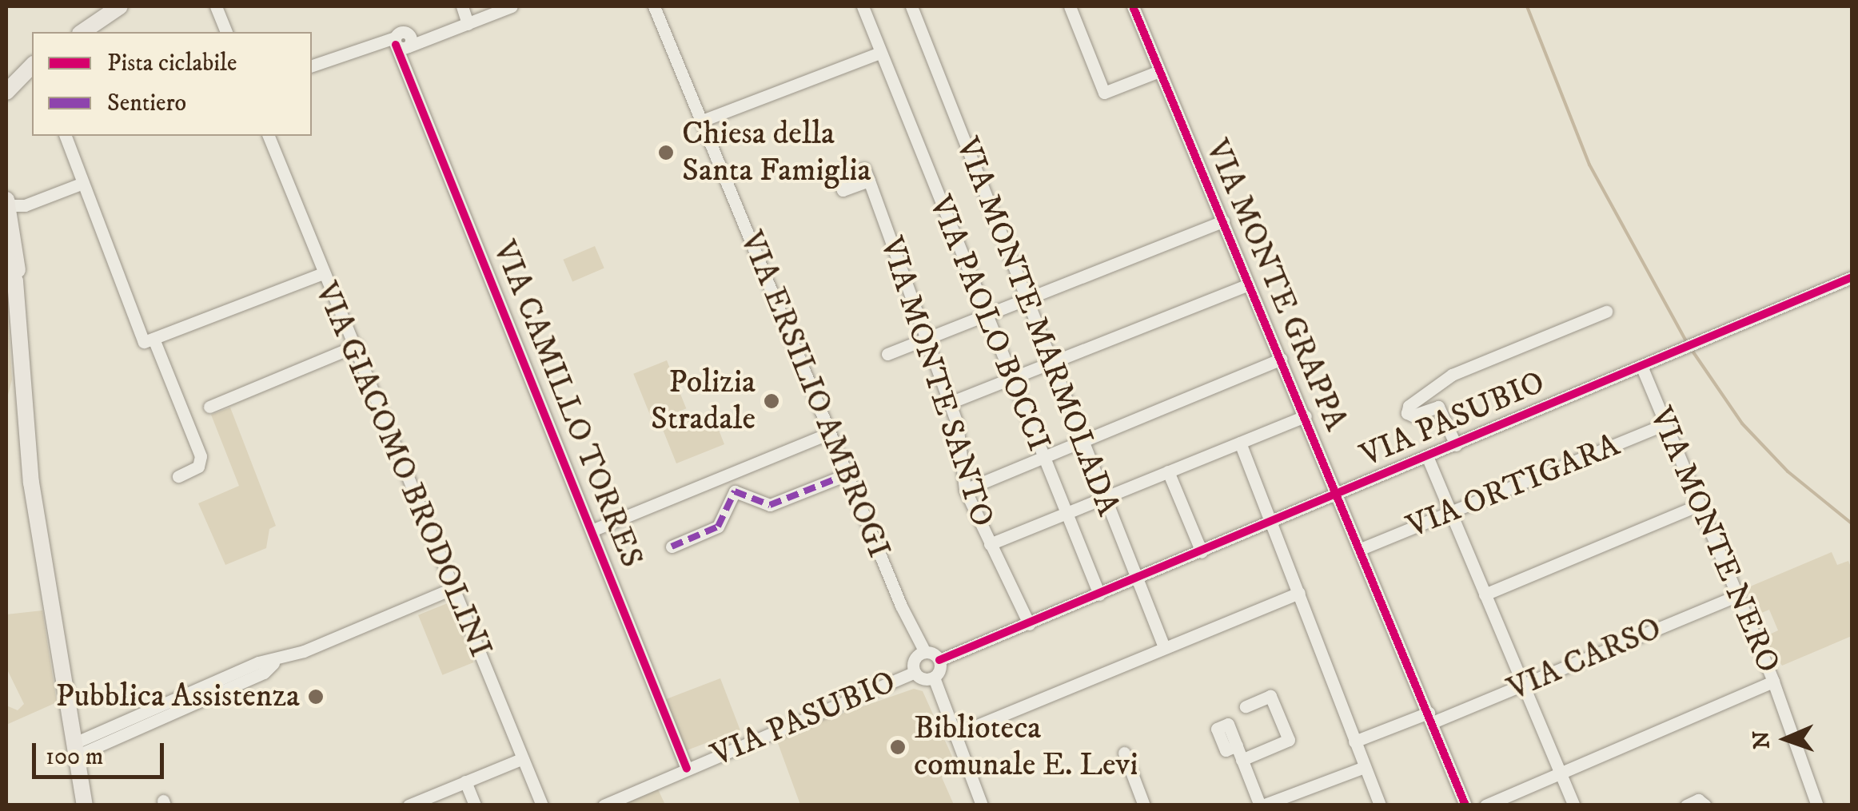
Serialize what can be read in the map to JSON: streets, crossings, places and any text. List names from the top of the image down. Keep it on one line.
{"streets":{"street":["VIA MONTE GRAPPA","VIA PAOLO BOCCI","VIA MONTE MARMOLADA","VIA MONTE SANTO","VIA ERSILIO AMBROGI","VIA CAMILLO TORRES","VIA PASUBIO","VIA GIACOMO BRODOLINI","VIA ORTIGARA","VIA MONTE NERO","VIA CARSO"]},"crossings":[["VIA MONTE GRAPPA","VIA PASUBIO"],["VIA MONTE GRAPPA","VIA ORTIGARA"],["VIA MONTE GRAPPA","VIA CARSO"],["VIA PAOLO BOCCI","VIA PASUBIO"],["VIA MONTE MARMOLADA","VIA PASUBIO"],["VIA MONTE SANTO","VIA PASUBIO"],["VIA CAMILLO TORRES","VIA PASUBIO"],["VIA PASUBIO","VIA MONTE NERO"],["VIA ORTIGARA","VIA MONTE NERO"],["VIA MONTE NERO","VIA CARSO"]],"places":["Chiesa della Santa Famiglia","Polizia Stradale","Pubblica Assistenza","Biblioteca comunale E. Levi"],"legend":["Pista ciclabile","Sentiero"],"scale_bar":"100 m","north":"left"}
